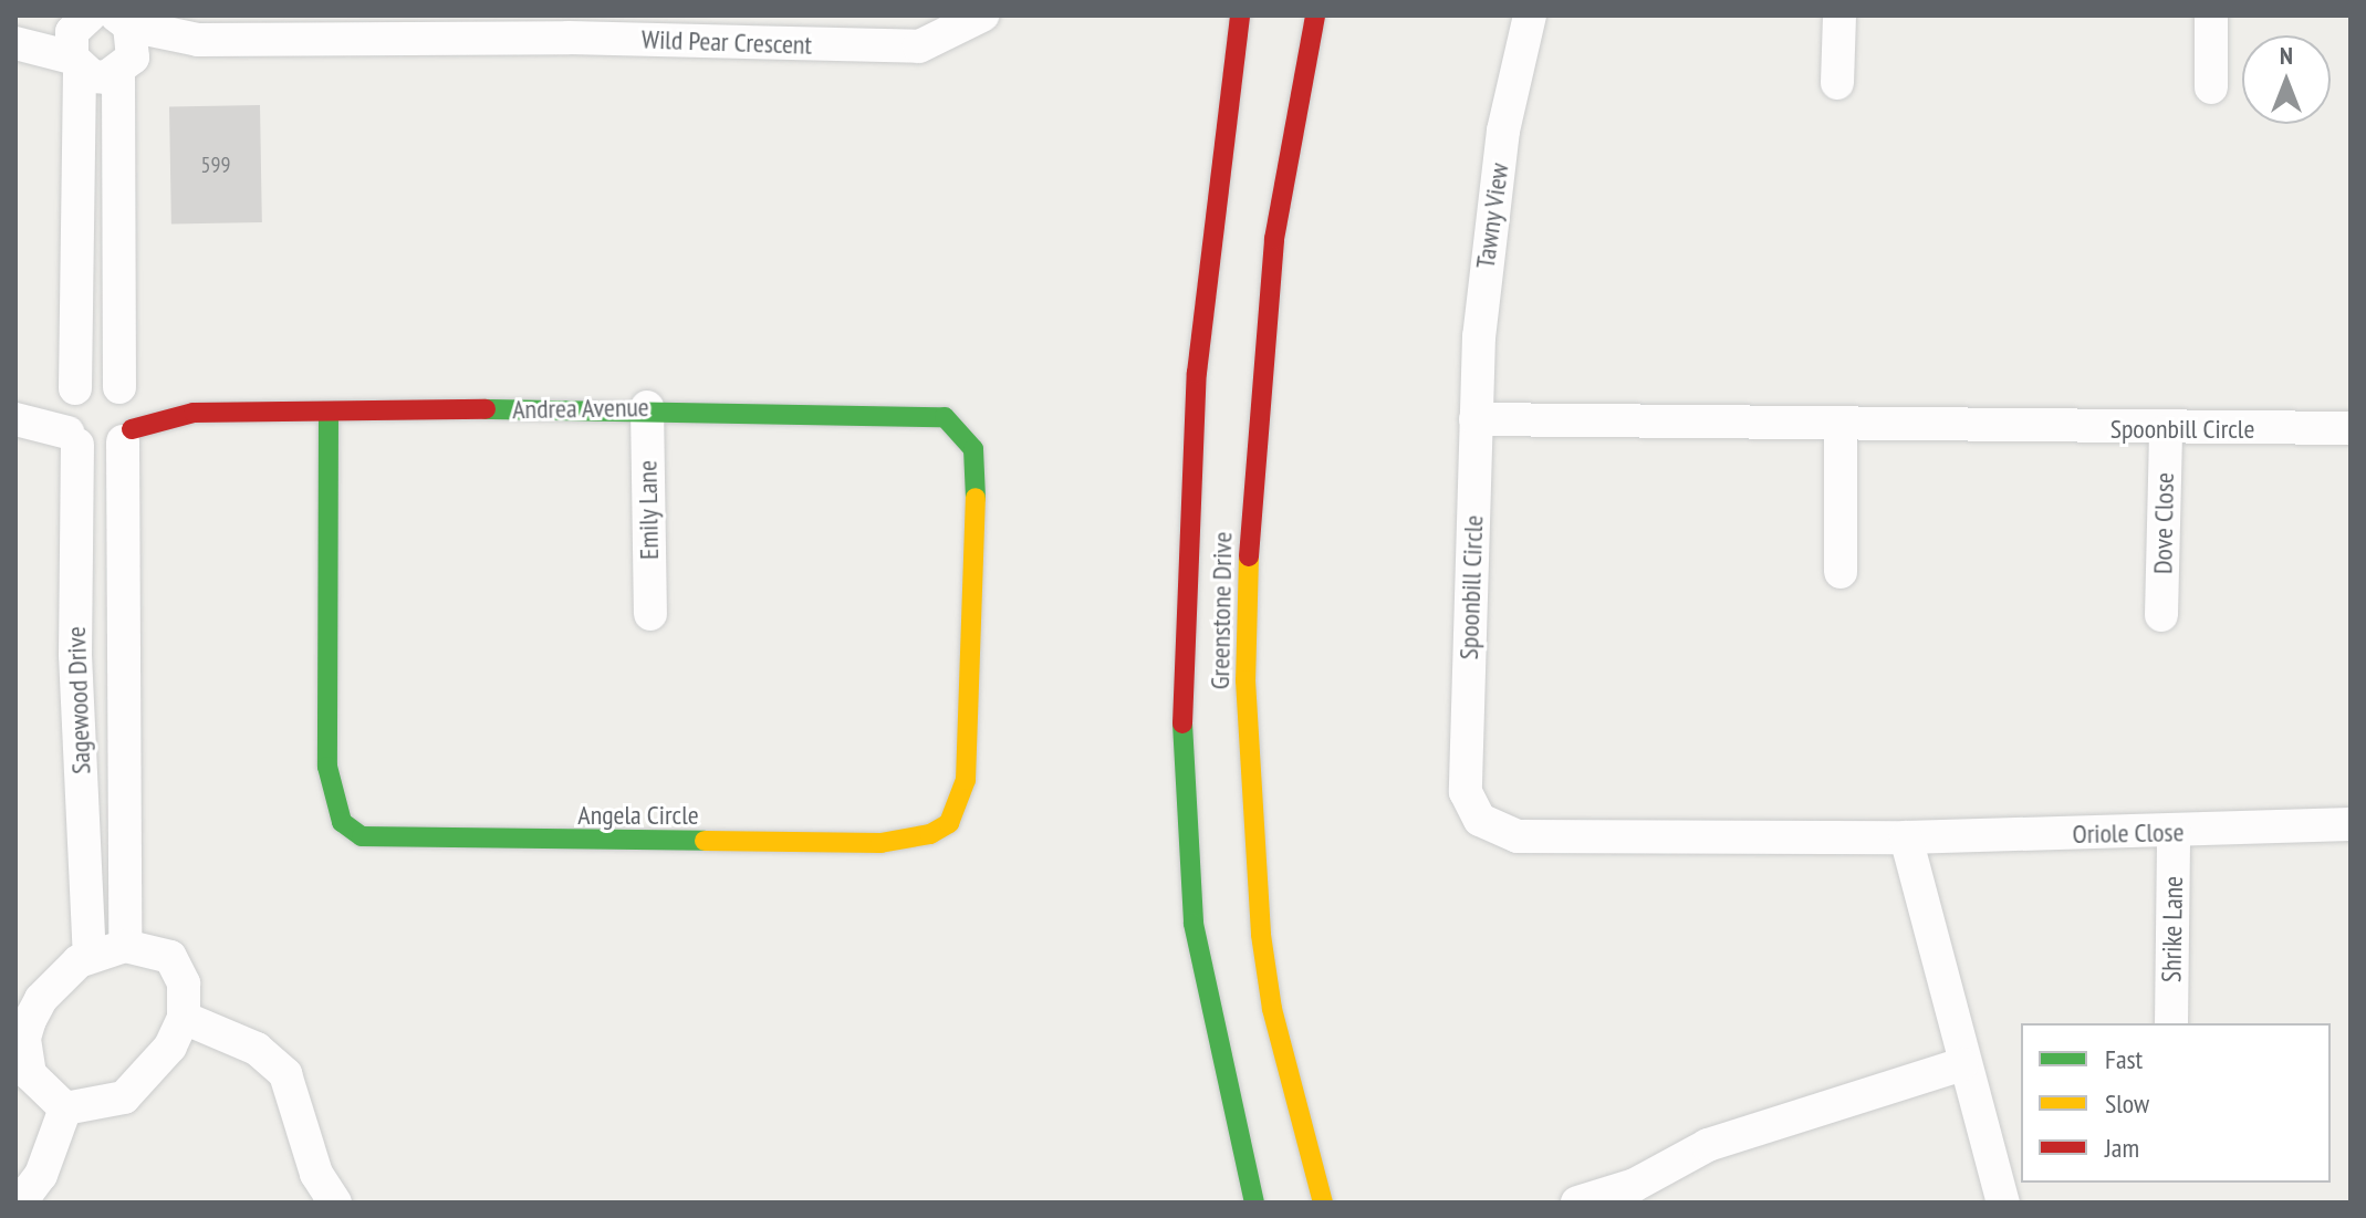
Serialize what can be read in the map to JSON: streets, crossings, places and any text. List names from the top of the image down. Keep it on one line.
{"streets":{"main road":["Andrea Avenue","Greenstone Drive","Angela Circle"],"street":["Wild Pear Crescent","Tawny View","Spoonbill Circle","Emily Lane","Dove Close","Sagewood Drive","Oriole Close","Shrike Lane"]},"crossings":[["Wild Pear Crescent","Sagewood Drive"],["Tawny View","Spoonbill Circle"],["Andrea Avenue","Emily Lane"],["Andrea Avenue","Sagewood Drive"],["Andrea Avenue","Angela Circle"],["Spoonbill Circle","Dove Close"],["Spoonbill Circle","Oriole Close"],["Oriole Close","Shrike Lane"]],"house_numbers":["599"],"legend":["Fast","Slow","Jam"],"north":"top"}
